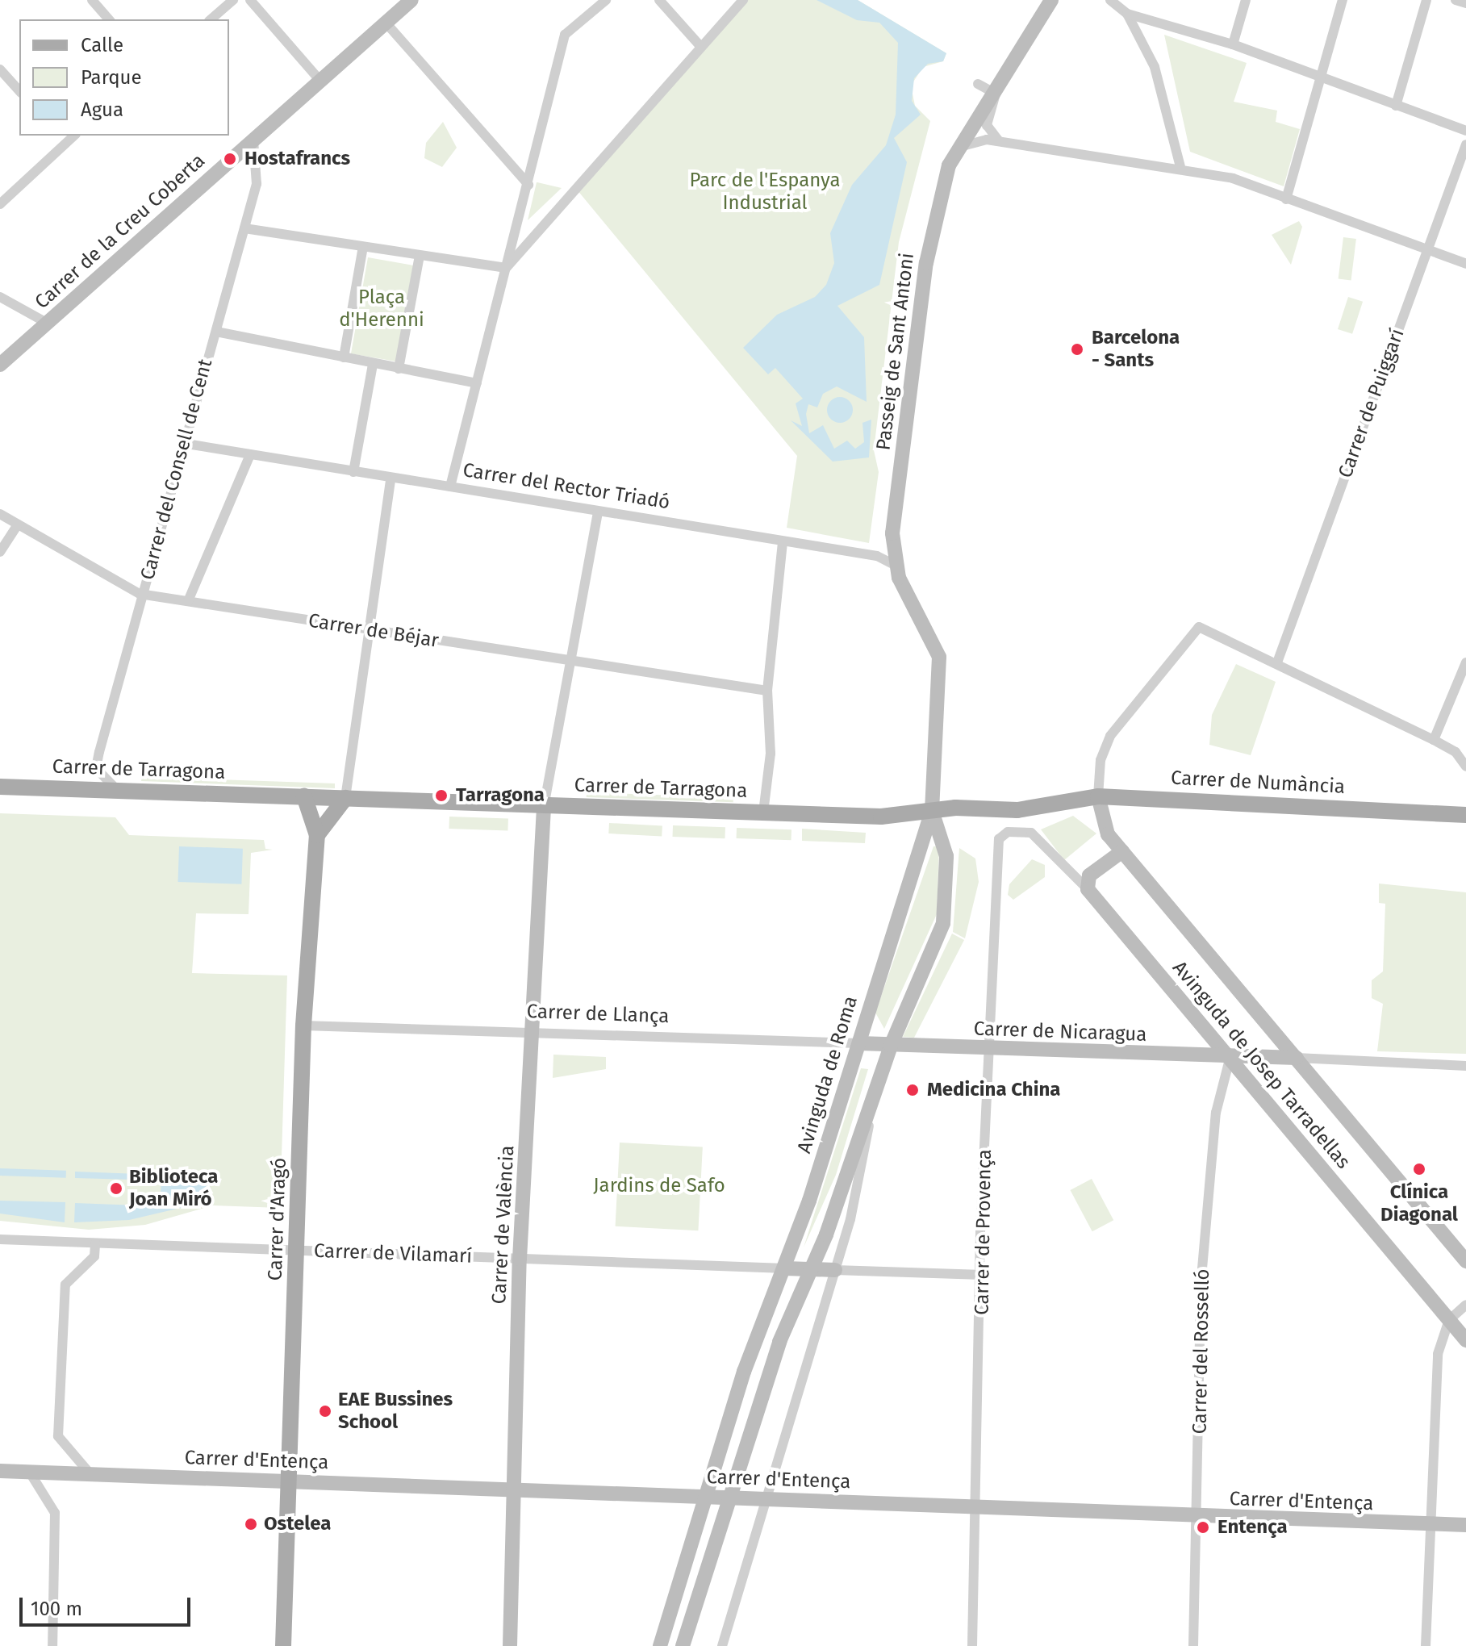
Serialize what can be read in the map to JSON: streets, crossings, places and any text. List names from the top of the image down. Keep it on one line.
{"streets":{"main road":["Carrer de Tarragona","Carrer de Numància","Carrer d'Aragó"],"street":["Carrer de la Creu Coberta","Passeig de Sant Antoni","Carrer de Puiggarí","Carrer del Consell de Cent","Carrer del Rector Triadó","Carrer de Béjar","Carrer de Llança","Carrer de Nicaragua","Avinguda de Josep Tarradellas","Avinguda de Roma","Carrer de València","Carrer de Provença","Carrer de Vilamarí","Carrer del Rosselló","Carrer d'Entença"]},"crossings":[["Carrer de la Creu Coberta","Carrer del Consell de Cent"],["Passeig de Sant Antoni","Carrer del Rector Triadó"],["Carrer del Consell de Cent","Carrer del Rector Triadó"],["Carrer del Consell de Cent","Carrer de Béjar"],["Carrer del Consell de Cent","Carrer de Tarragona"],["Carrer de Tarragona","Carrer de Numància"],["Carrer de Tarragona","Avinguda de Roma"],["Carrer de Tarragona","Carrer d'Aragó"],["Carrer de Tarragona","Carrer de València"],["Carrer de Numància","Avinguda de Josep Tarradellas"],["Carrer de Llança","Carrer de Nicaragua"],["Carrer de Llança","Avinguda de Roma"],["Carrer de Llança","Carrer d'Aragó"],["Carrer de Llança","Carrer de València"],["Carrer de Nicaragua","Avinguda de Josep Tarradellas"],["Carrer de Nicaragua","Carrer de Provença"],["Carrer de Nicaragua","Carrer del Rosselló"],["Avinguda de Josep Tarradellas","Carrer de Provença"],["Avinguda de Josep Tarradellas","Carrer del Rosselló"],["Avinguda de Roma","Carrer de Vilamarí"],["Avinguda de Roma","Carrer d'Entença"],["Carrer d'Aragó","Carrer de Vilamarí"],["Carrer d'Aragó","Carrer d'Entença"],["Carrer de València","Carrer de Vilamarí"],["Carrer de València","Carrer d'Entença"],["Carrer de Provença","Carrer d'Entença"],["Carrer del Rosselló","Carrer d'Entença"]],"parks":["Parc de l'Espanya Industrial","Plaça d'Herenni","Jardins de Safo"],"places":["Hostafrancs","Barcelona - Sants","Tarragona","Medicina China","Clínica Diagonal","Biblioteca Joan Miró","EAE Bussines School","Ostelea","Entença"],"legend":["Calle","Parque","Agua"],"scale_bar":"100 m"}
